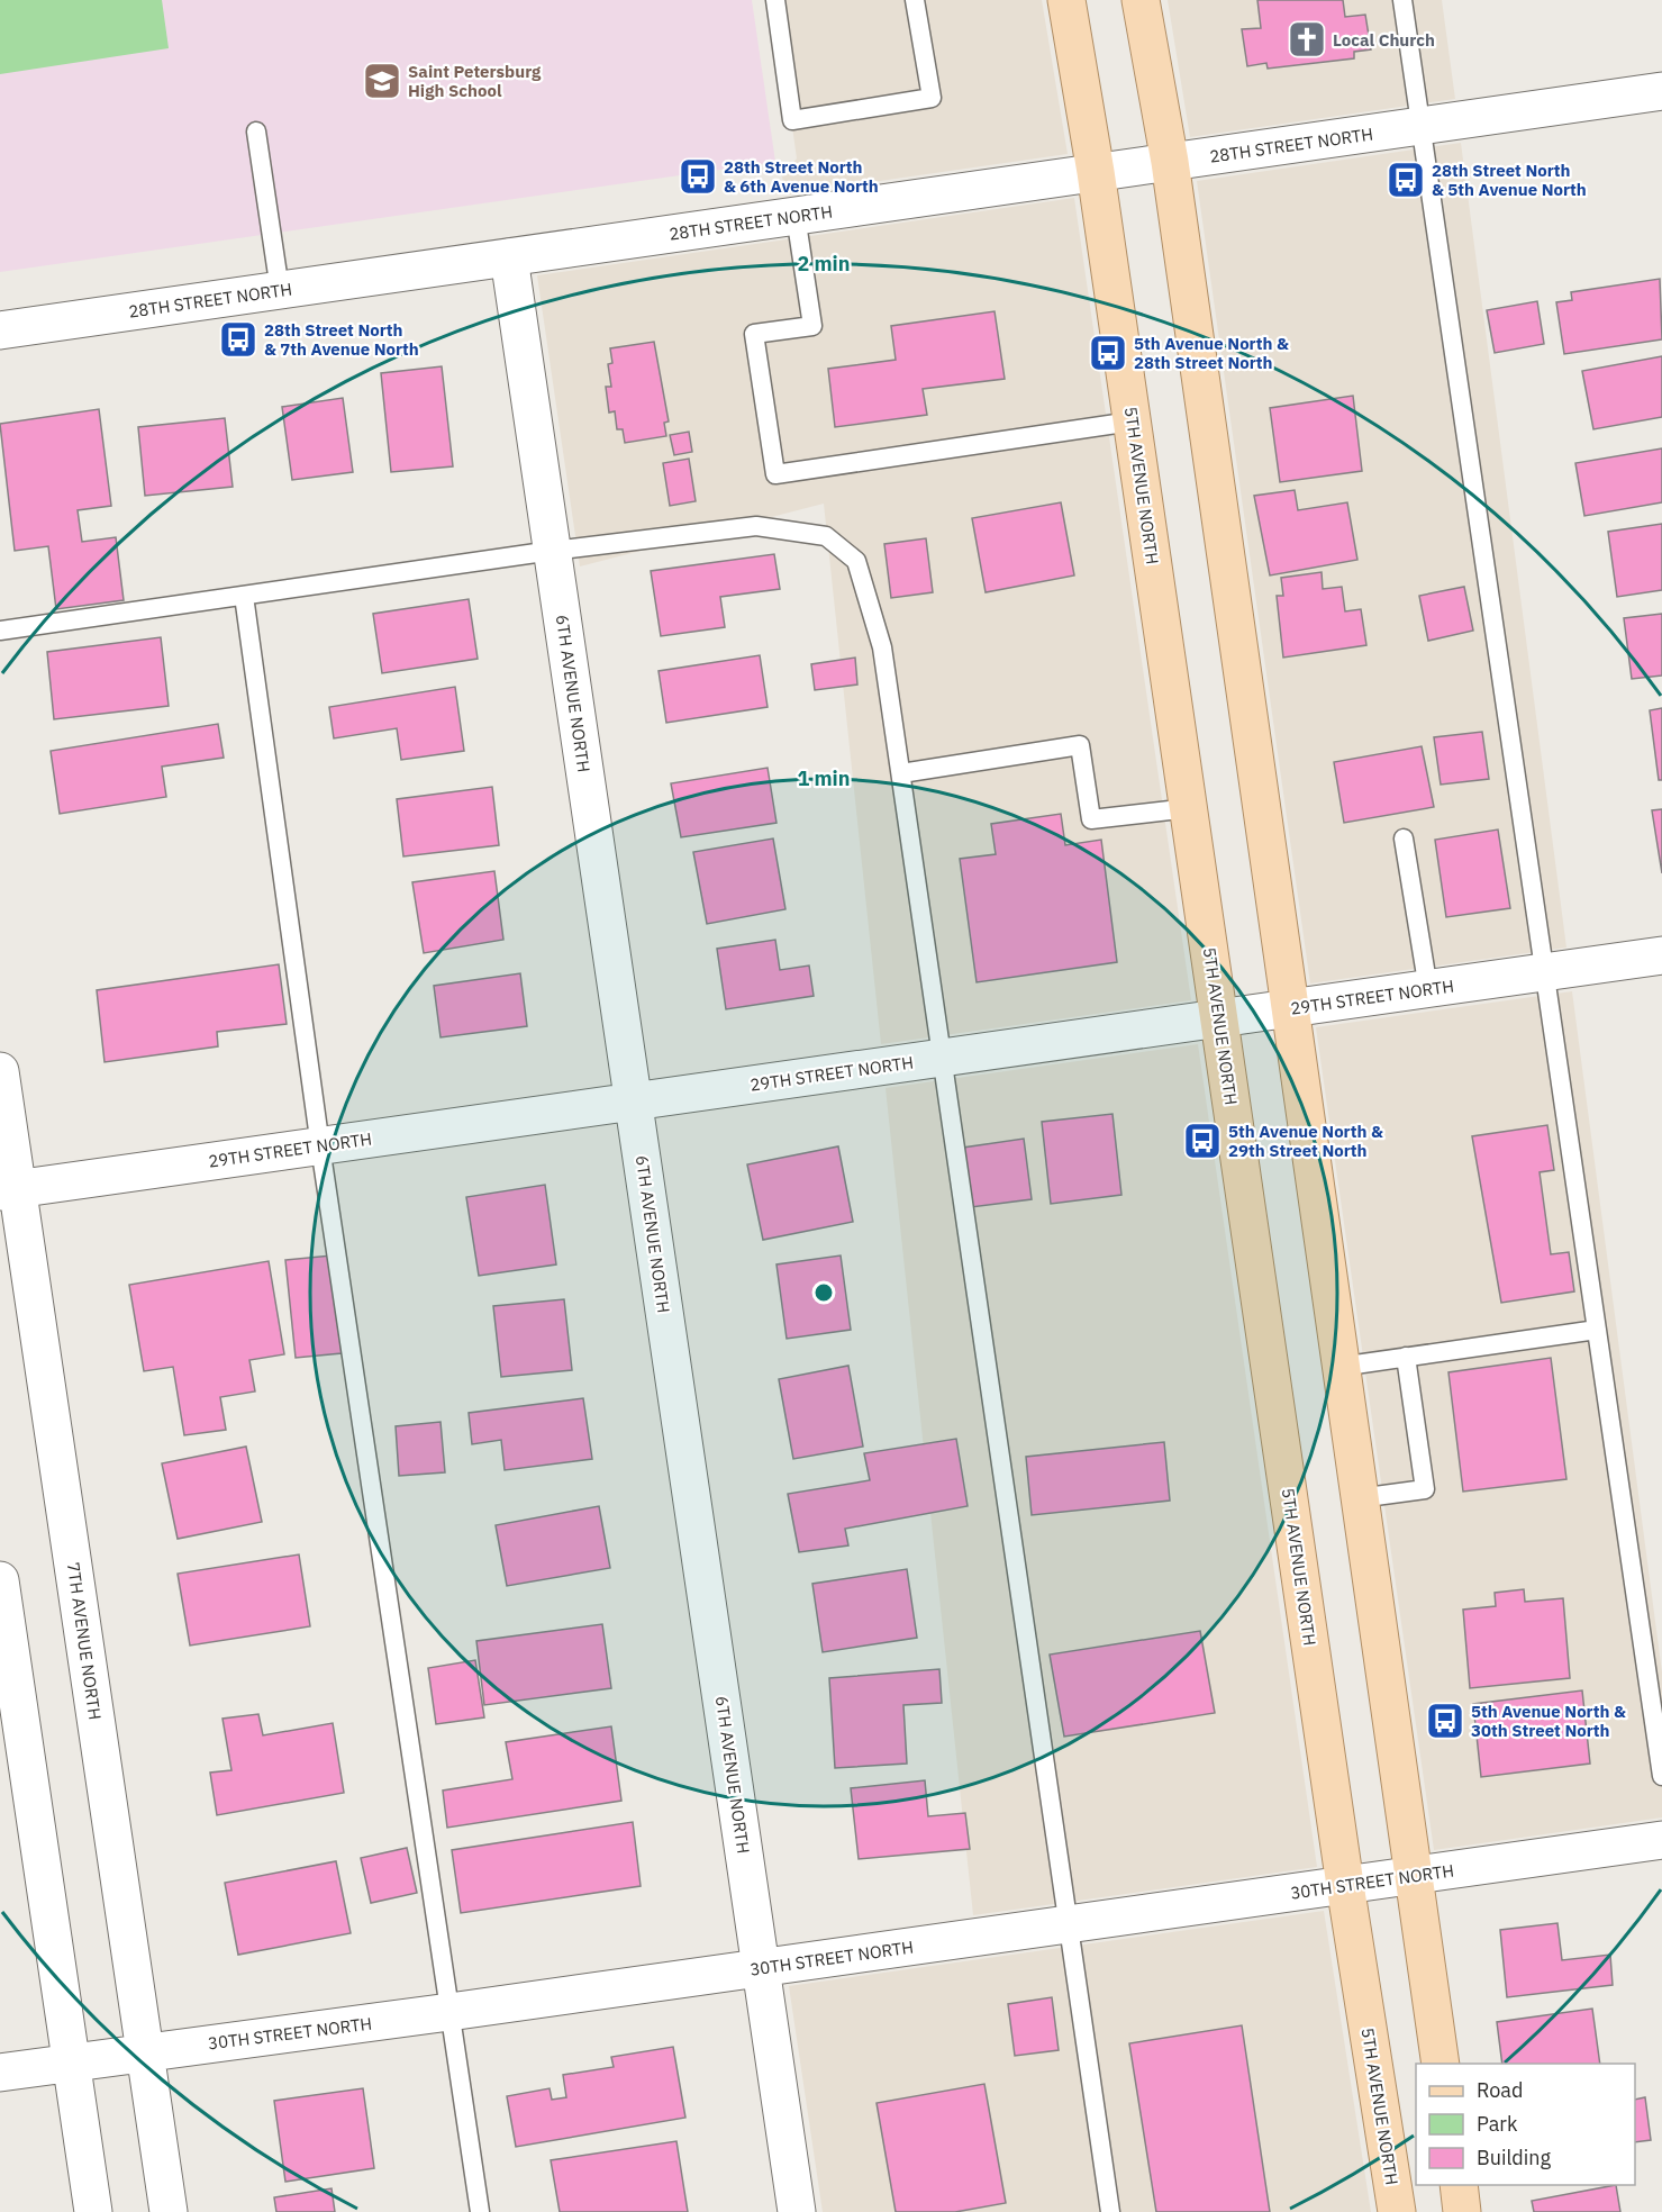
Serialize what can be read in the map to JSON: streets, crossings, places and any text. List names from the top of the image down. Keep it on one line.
{"streets":{"main road":["5TH AVENUE NORTH"],"street":["28TH STREET NORTH","6TH AVENUE NORTH","29TH STREET NORTH","7TH AVENUE NORTH","30TH STREET NORTH"]},"crossings":[["28TH STREET NORTH","5TH AVENUE NORTH"],["28TH STREET NORTH","6TH AVENUE NORTH"],["5TH AVENUE NORTH","29TH STREET NORTH"],["5TH AVENUE NORTH","30TH STREET NORTH"],["6TH AVENUE NORTH","29TH STREET NORTH"],["6TH AVENUE NORTH","30TH STREET NORTH"],["29TH STREET NORTH","7TH AVENUE NORTH"],["7TH AVENUE NORTH","30TH STREET NORTH"]],"places":{"church":["Local Church"],"school or university":["Saint Petersburg High School"],"bus stop":["28th Street North & 6th Avenue North","28th Street North & 5th Avenue North","28th Street North & 7th Avenue North","5th Avenue North & 28th Street North","5th Avenue North & 29th Street North","5th Avenue North & 30th Street North"]},"legend":["Road","Park","Building"],"rings":["2 min","1 min"]}
